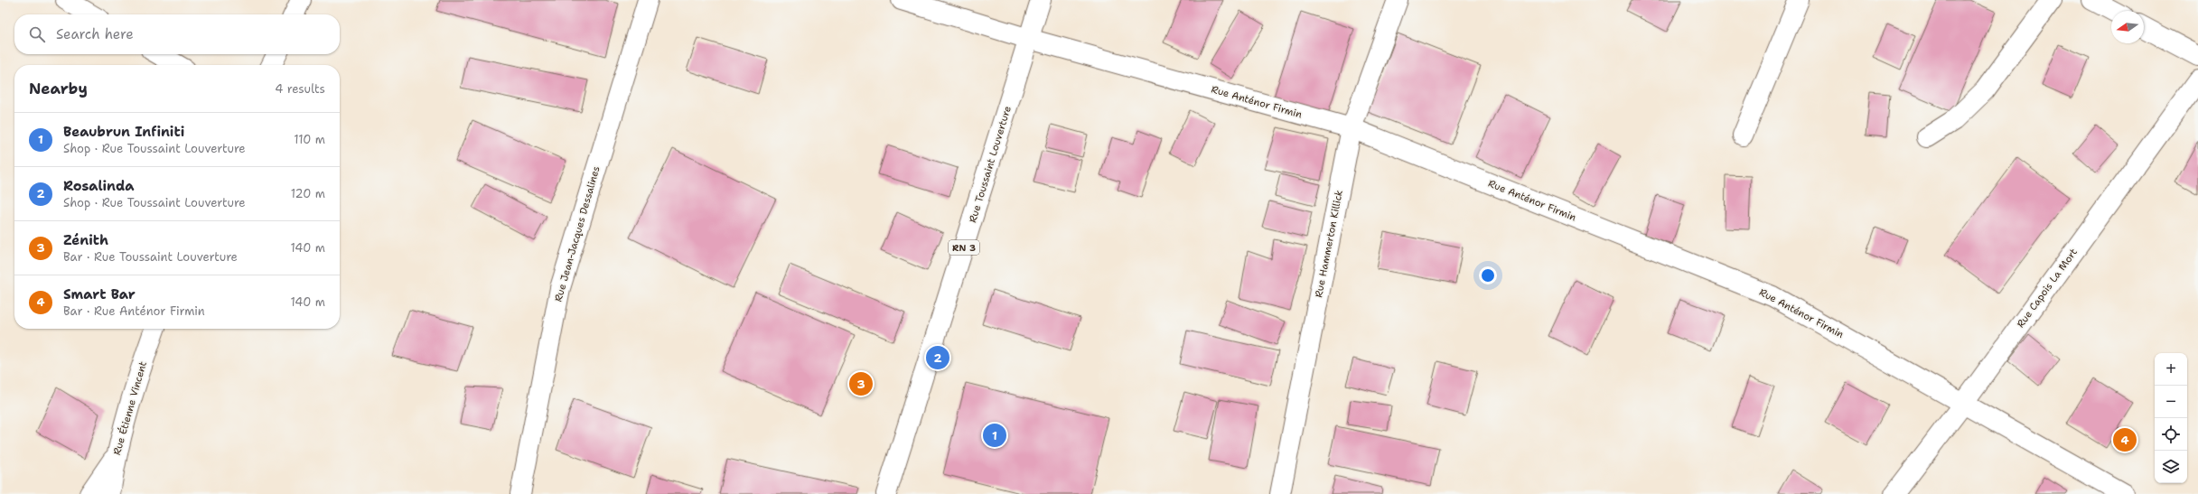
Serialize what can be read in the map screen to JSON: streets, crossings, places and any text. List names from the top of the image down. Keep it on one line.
{"streets":{"street":["Rue Anténor Firmin","Rue Toussaint Louverture","Rue Jean-Jacques Dessalines","Rue Hammerton Killick","RN 3","Rue Capois La Mort","Rue Étienne Vincent"]},"crossings":[["Rue Anténor Firmin","Rue Toussaint Louverture"],["Rue Anténor Firmin","Rue Hammerton Killick"],["Rue Anténor Firmin","Rue Capois La Mort"]],"north":"left","page":{"search":"Search here","heading":["Nearby","4 results"],"list":[{"mark":"1","name":"Beaubrun Infiniti","note":"Shop · Rue Toussaint Louverture","value":"110 m"},{"mark":"2","name":"Rosalinda","note":"Shop · Rue Toussaint Louverture","value":"120 m"},{"mark":"3","name":"Zénith","note":"Bar · Rue Toussaint Louverture","value":"140 m"},{"mark":"4","name":"Smart Bar","note":"Bar · Rue Anténor Firmin","value":"140 m"}],"pins":["2","3","1","4"],"map_buttons":["+","−"]}}
